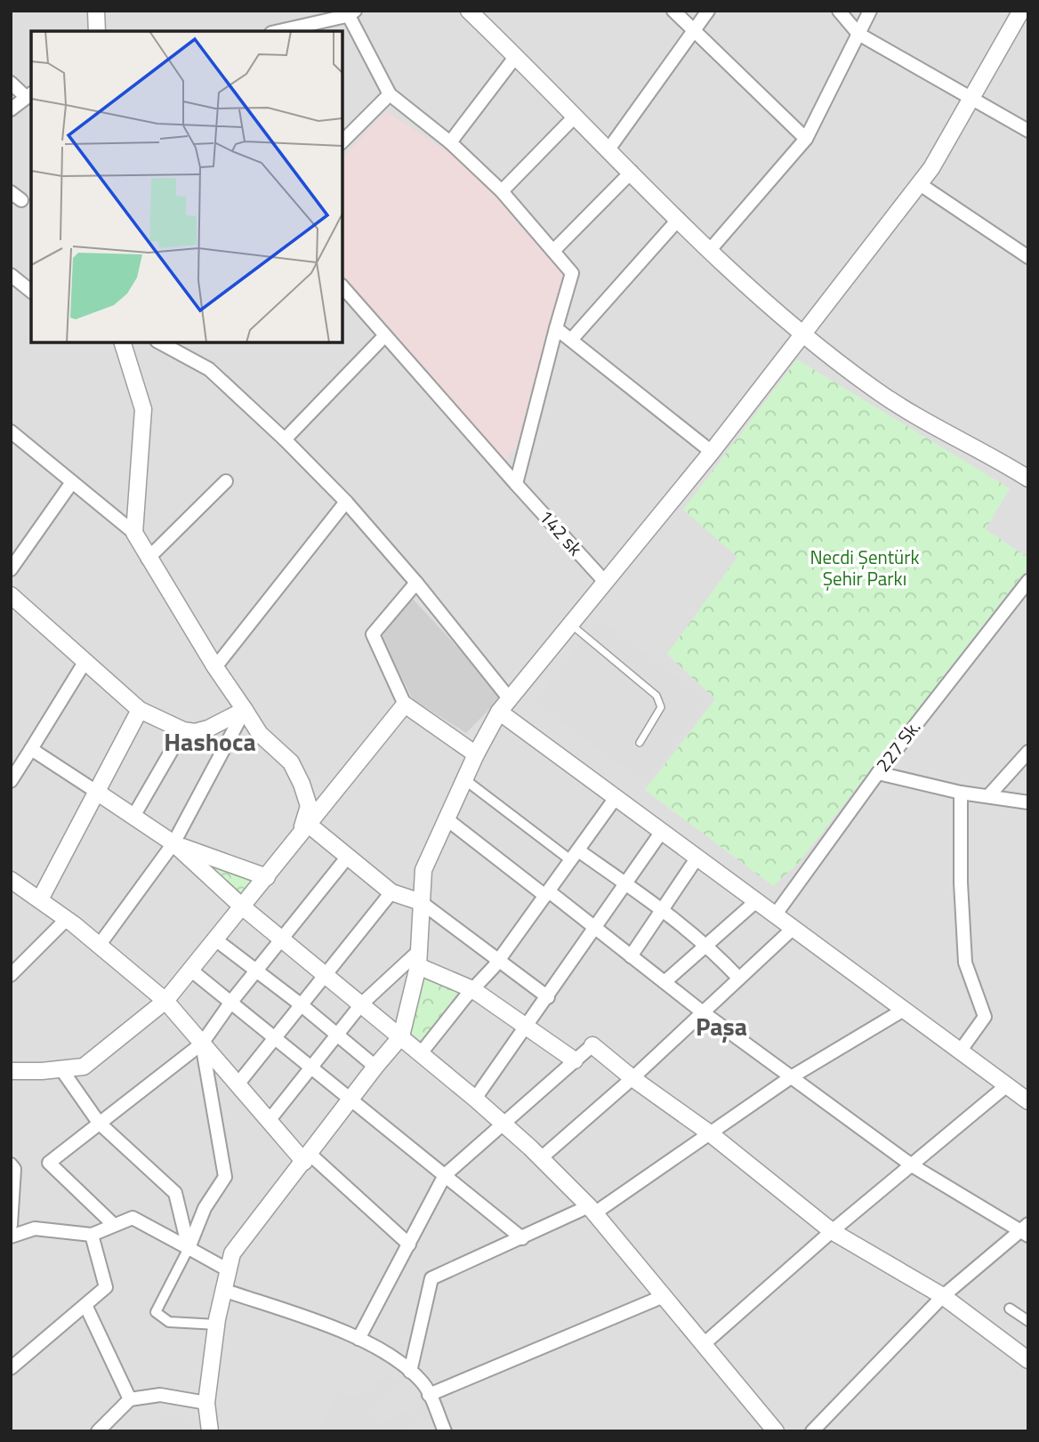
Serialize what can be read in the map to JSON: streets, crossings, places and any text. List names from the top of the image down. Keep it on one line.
{"streets":{"street":["142 sk","227 Sk."]},"districts":["Hashoca","Paşa"],"parks":["Necdi Şentürk Şehir Parkı"]}
